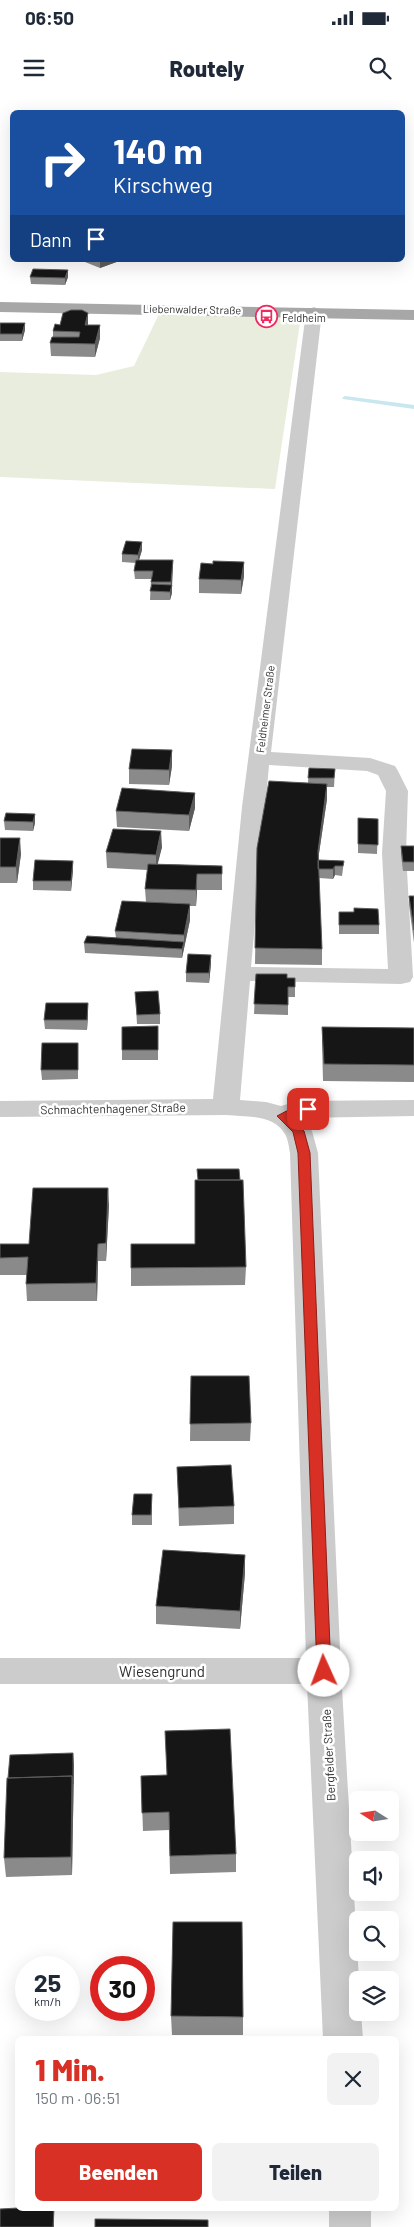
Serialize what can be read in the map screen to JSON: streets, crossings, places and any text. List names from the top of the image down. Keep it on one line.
{"streets":{"main road":["Liebenwalder Straße"],"street":["Feldheimer Straße","Schmachtenhagener Straße","Wiesengrund","Bergfelder Straße"]},"crossings":[["Liebenwalder Straße","Feldheimer Straße"],["Feldheimer Straße","Schmachtenhagener Straße"],["Wiesengrund","Bergfelder Straße"]],"places":{"bus stop":["Feldheim"]},"north":"left","page":{"status":"06:50","header":"Routely","turn":["140 m","Kirschweg"],"then":"Dann","speed":"25 km/h","limit":"30","heading":["1 Min.","150 m · 06:51"],"buttons":["Beenden","Teilen"]}}
